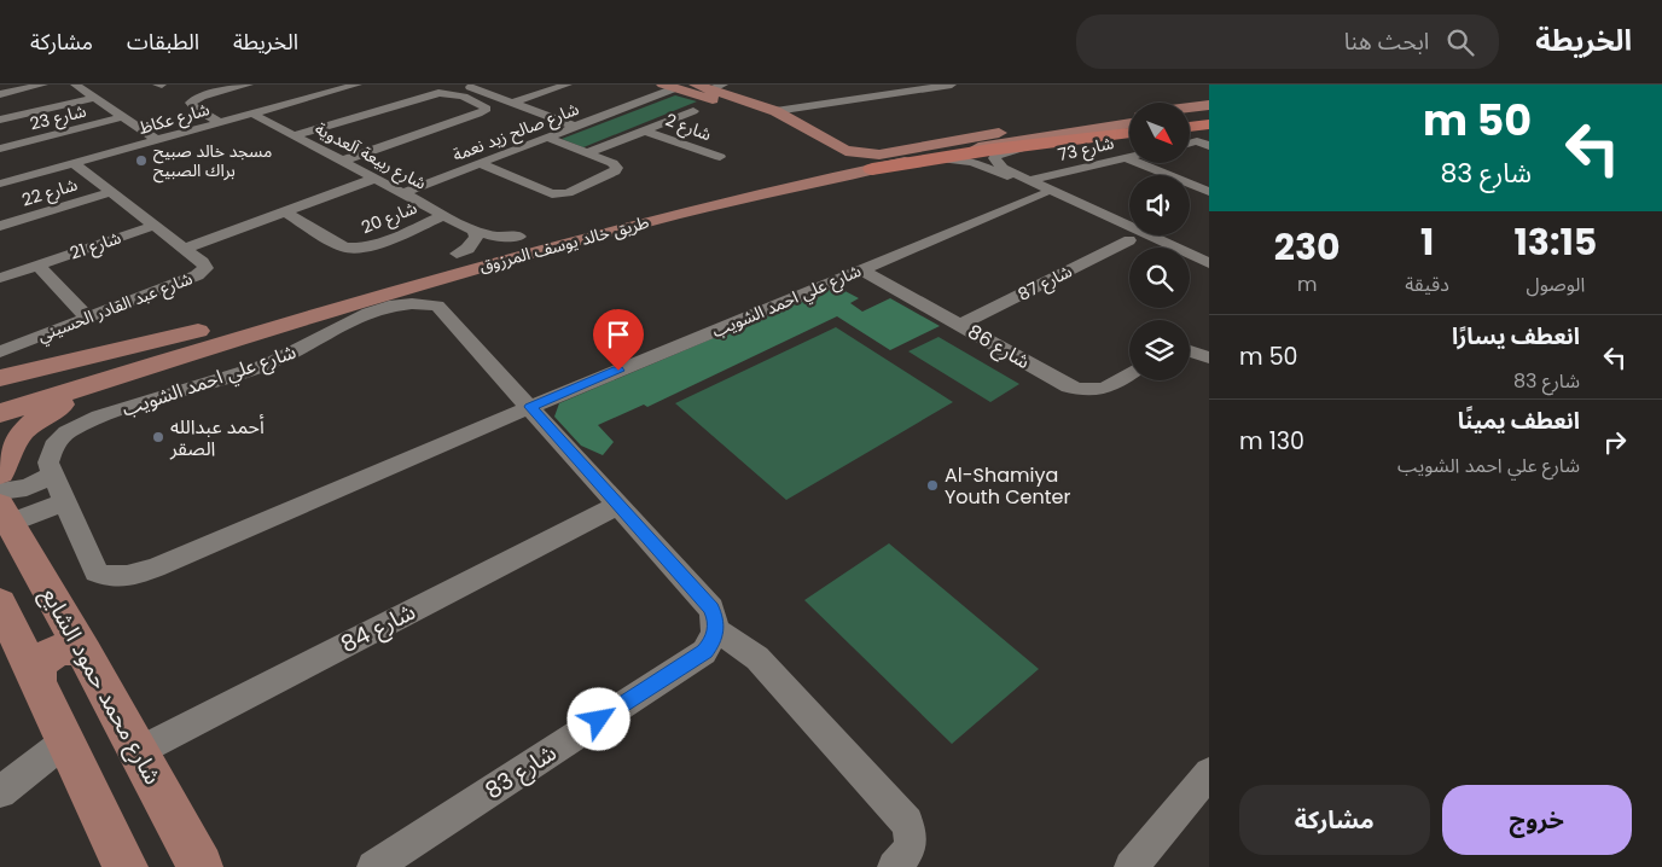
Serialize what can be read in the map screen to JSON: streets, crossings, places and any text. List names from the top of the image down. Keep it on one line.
{"streets":{"main road":["طريق خالد يوسف المرزوق","شارع محمد حمود الشايع"],"street":["شارع 23","شارع عكاظ","شارع 2","شارع صالح زيد نعمة","شارع 73","شارع ربيعة آلعدوية","شارع 22","شارع 20","شارع 21","شارع 87","شارع علي احمد الشويب","شارع عبد القادر الحسيني","شارع 86","شارع 84","شارع 83"]},"crossings":[["شارع عكاظ","شارع ربيعة آلعدوية"],["شارع عكاظ","شارع عبد القادر الحسيني"],["شارع صالح زيد نعمة","شارع ربيعة آلعدوية"],["شارع 73","شارع علي احمد الشويب"],["شارع ربيعة آلعدوية","شارع 20"],["شارع ربيعة آلعدوية","طريق خالد يوسف المرزوق"],["شارع 22","شارع عبد القادر الحسيني"],["شارع 21","شارع عبد القادر الحسيني"],["شارع 87","شارع 86"],["شارع علي احمد الشويب","شارع 86"],["شارع 84","شارع محمد حمود الشايع"]],"places":["مسجد خالد صبيح براك الصبيح","أحمد عبدالله الصقر","Al-Shamiya Youth Center"],"north":"bottom right","page":{"header":"الخريطة","search":"ابحث هنا","nav":["الخريطة","الطبقات","مشاركة"],"turn":["50 m","شارع 83"],"eta":["13:15","الوصول","1","دقيقة","230","m"],"list":[{"name":"انعطف يسارًا","note":"شارع 83","value":"50 m"},{"name":"انعطف يمينًا","note":"شارع علي احمد الشويب","value":"130 m"}],"buttons":["خروج","مشاركة"]}}
